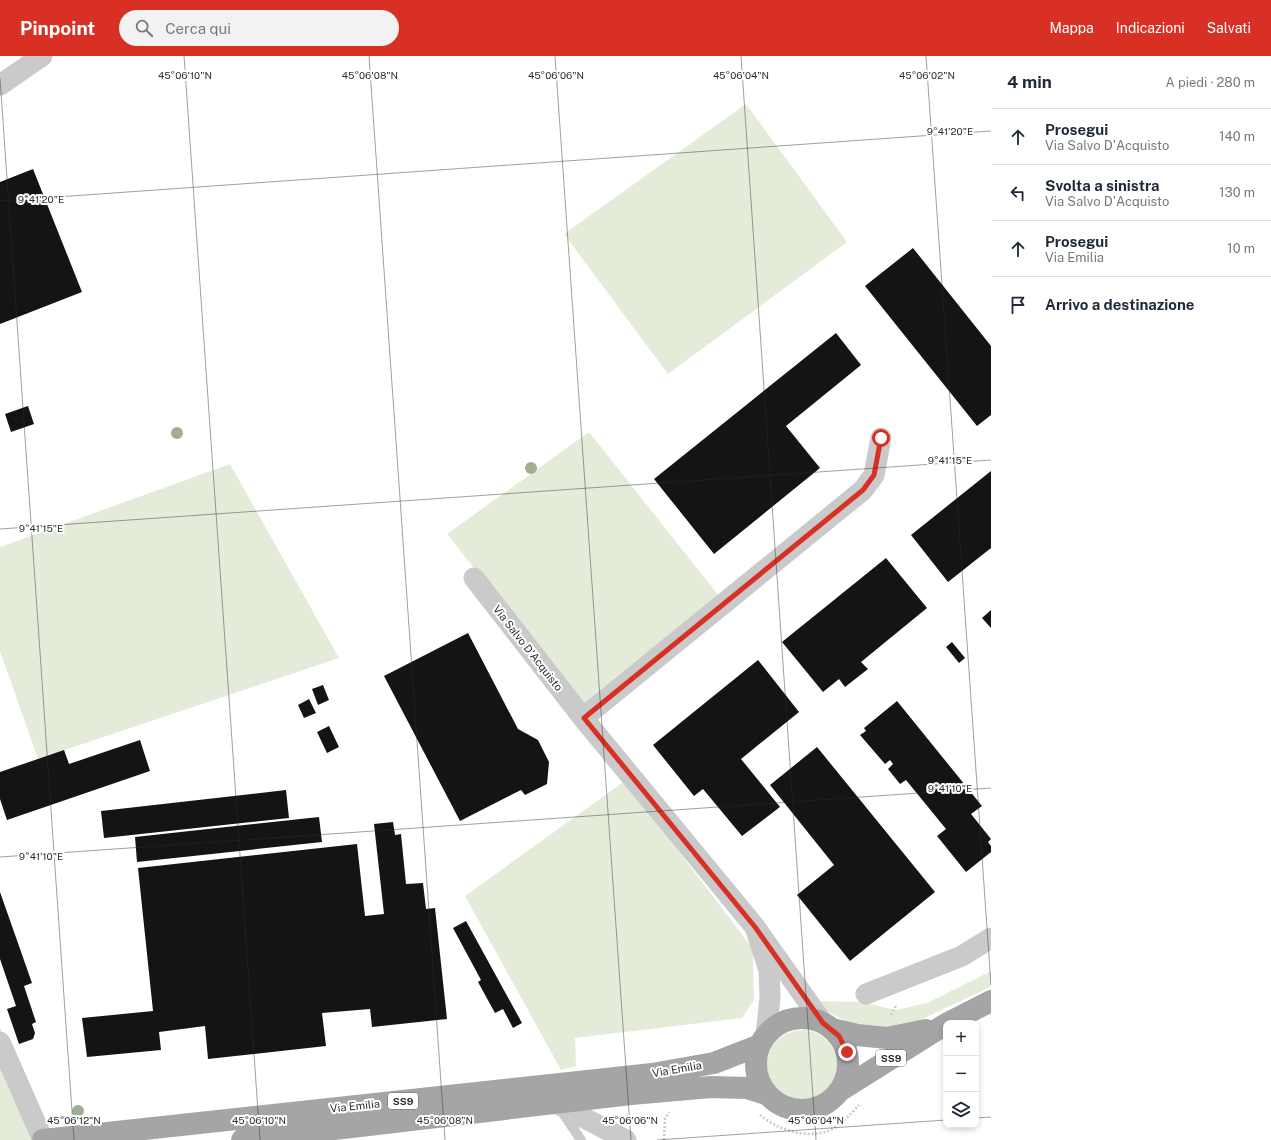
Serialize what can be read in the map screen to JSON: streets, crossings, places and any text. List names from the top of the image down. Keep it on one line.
{"streets":{"main road":["SS9","Via Emilia"],"street":["Via Salvo D'Acquisto"]},"crossings":[["Via Salvo D'Acquisto","Via Emilia"]],"page":{"header":"Pinpoint","search":"Cerca qui","nav":["Mappa","Indicazioni","Salvati"],"heading":["4 min","A piedi · 280 m"],"list":[["Prosegui","Via Salvo D'Acquisto","140 m"],["Svolta a sinistra","Via Salvo D'Acquisto","130 m"],["Prosegui","Via Emilia","10 m"],"Arrivo a destinazione"],"map_buttons":["+","−"]},"coordinates":["45°06'10\"N","45°06'08\"N","45°06'06\"N","45°06'04\"N","45°06'02\"N","9°41'20\"E","9°41'15\"E","9°41'10\"E","45°06'12\"N"]}
